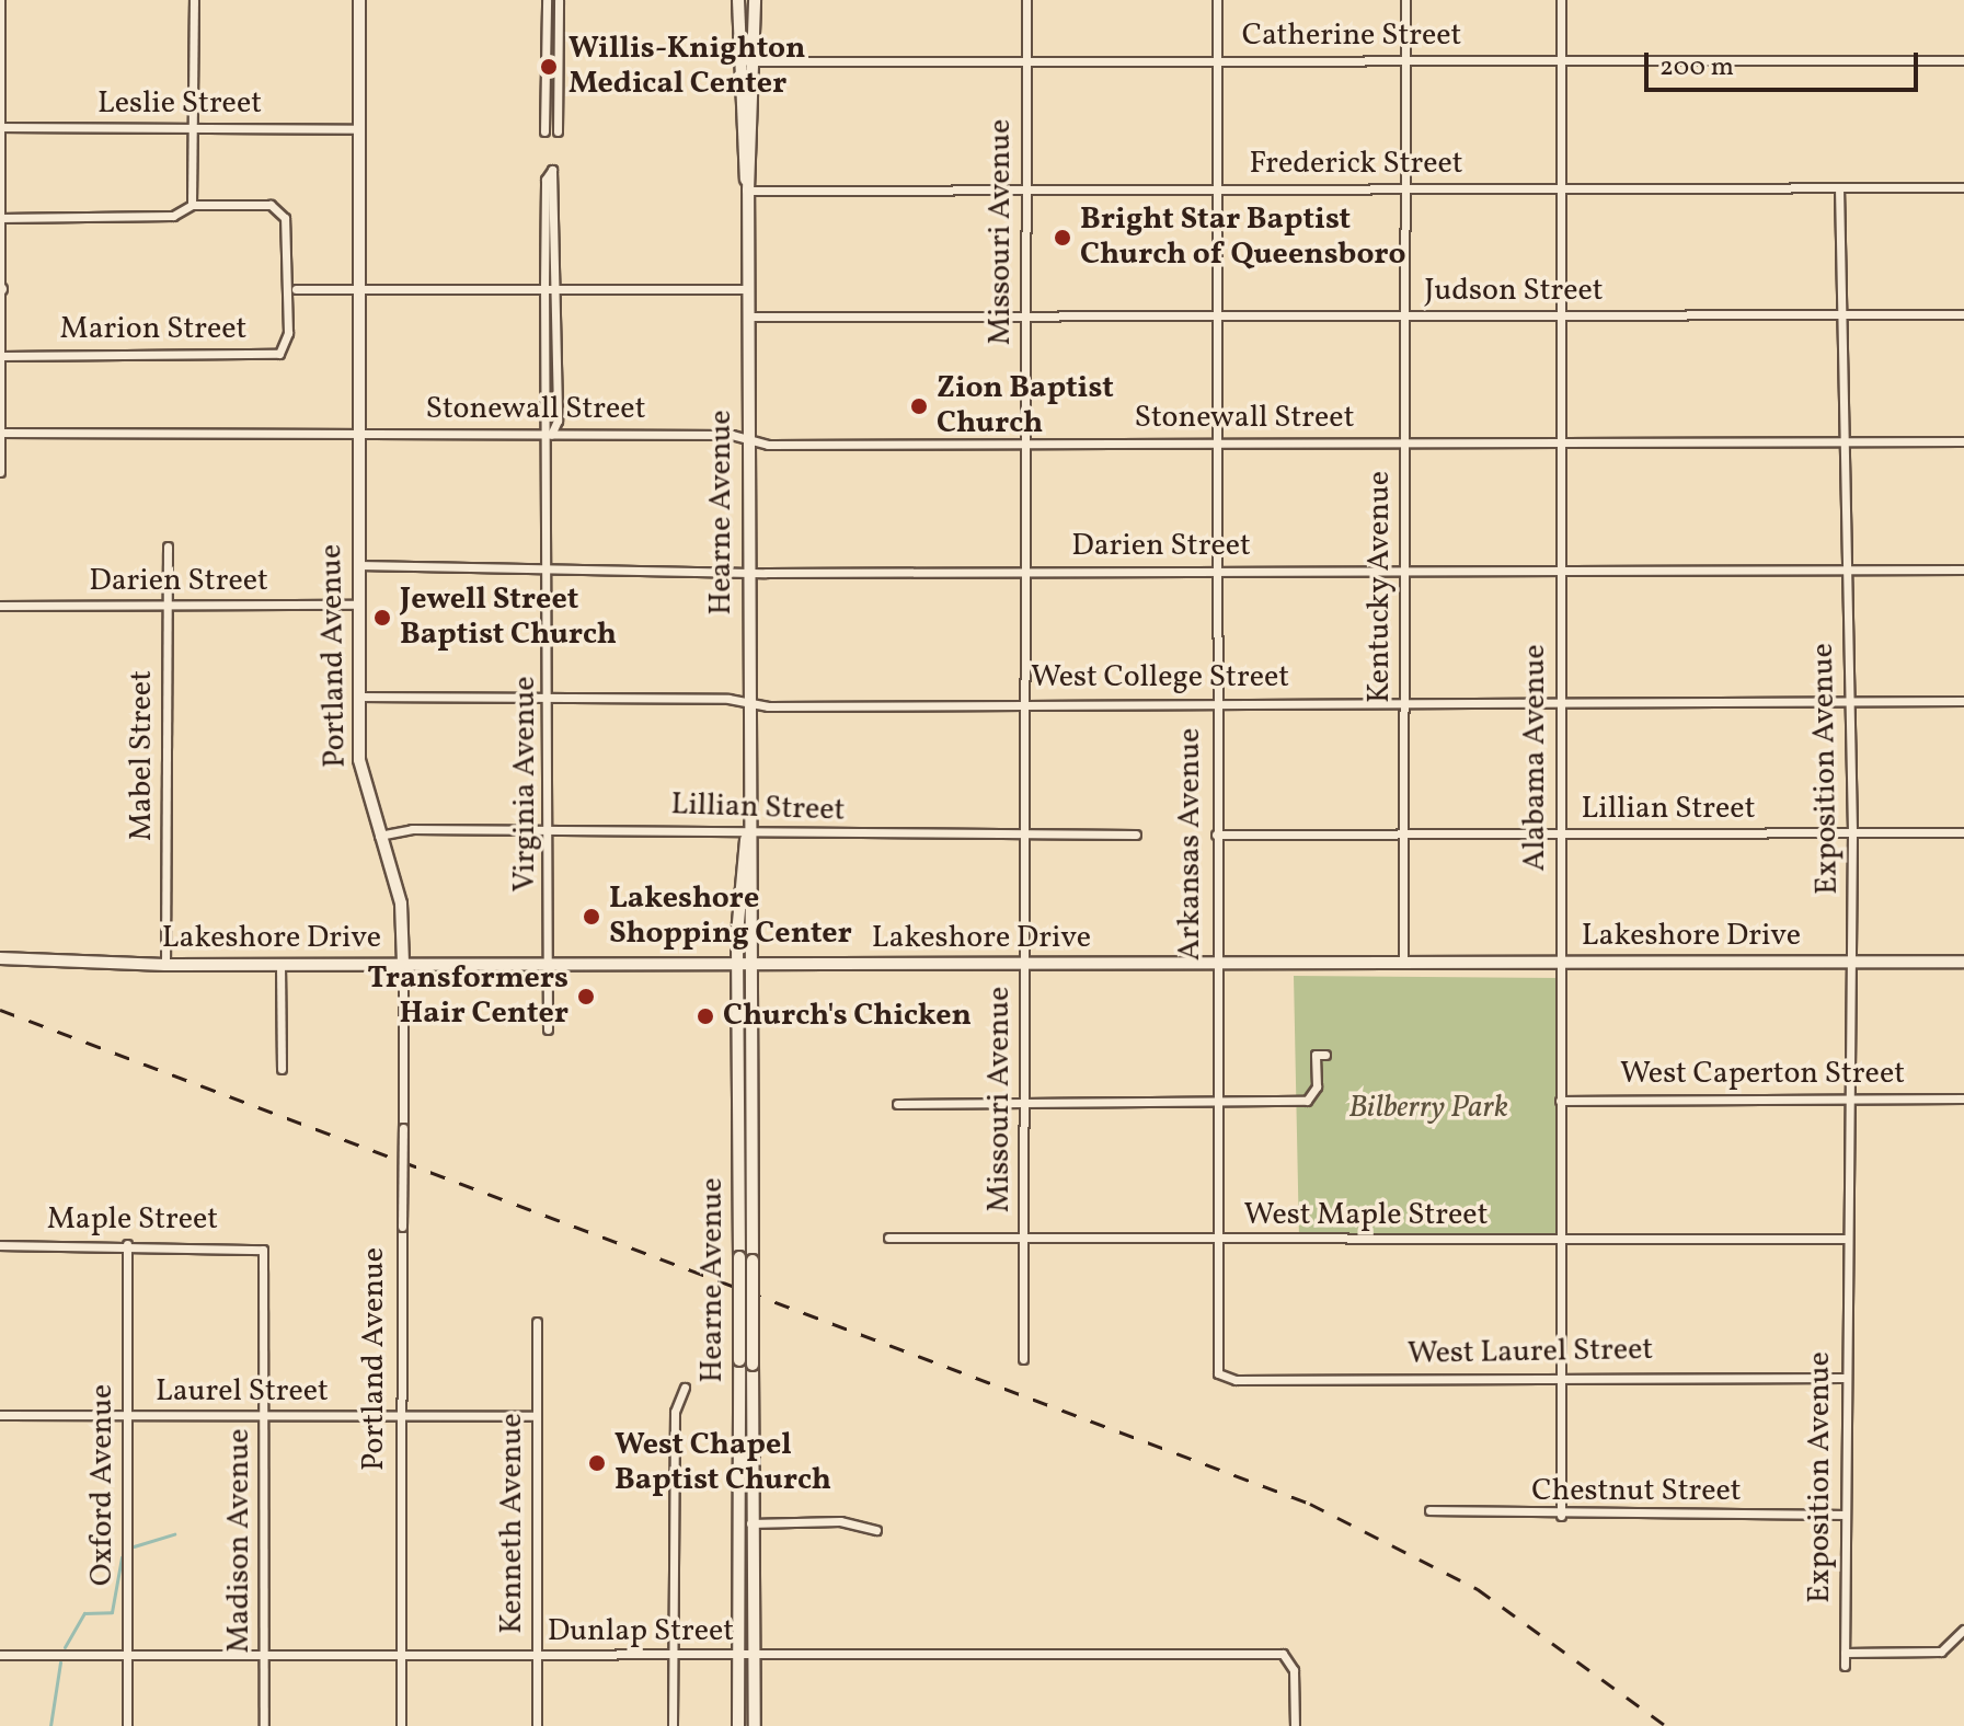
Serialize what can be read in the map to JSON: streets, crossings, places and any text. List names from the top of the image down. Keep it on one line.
{"streets":{"main road":["Hearne Avenue","Portland Avenue","Lakeshore Drive"],"street":["Catherine Street","Leslie Street","Frederick Street","Missouri Avenue","Judson Street","Marion Street","Stonewall Street","Darien Street","Kentucky Avenue","West College Street","Mabel Street","Alabama Avenue","Exposition Avenue","Virginia Avenue","Lillian Street","Arkansas Avenue","West Caperton Street","West Maple Street","Maple Street","West Laurel Street","Laurel Street","Oxford Avenue","Chestnut Street","Kenneth Avenue","Madison Avenue","Dunlap Street"]},"crossings":[["Catherine Street","Missouri Avenue"],["Catherine Street","Hearne Avenue"],["Catherine Street","Kentucky Avenue"],["Catherine Street","Alabama Avenue"],["Catherine Street","Arkansas Avenue"],["Leslie Street","Portland Avenue"],["Frederick Street","Missouri Avenue"],["Frederick Street","Hearne Avenue"],["Frederick Street","Kentucky Avenue"],["Frederick Street","Alabama Avenue"],["Frederick Street","Exposition Avenue"],["Frederick Street","Arkansas Avenue"],["Missouri Avenue","Judson Street"],["Missouri Avenue","Stonewall Street"],["Missouri Avenue","Darien Street"],["Missouri Avenue","West College Street"],["Missouri Avenue","Lillian Street"],["Missouri Avenue","Lakeshore Drive"],["Missouri Avenue","West Maple Street"],["Judson Street","Hearne Avenue"],["Judson Street","Kentucky Avenue"],["Judson Street","Alabama Avenue"],["Judson Street","Exposition Avenue"],["Judson Street","Arkansas Avenue"],["Stonewall Street","Hearne Avenue"],["Stonewall Street","Kentucky Avenue"],["Stonewall Street","Portland Avenue"],["Stonewall Street","Alabama Avenue"],["Stonewall Street","Exposition Avenue"],["Stonewall Street","Virginia Avenue"],["Stonewall Street","Arkansas Avenue"],["Hearne Avenue","Darien Street"],["Hearne Avenue","West College Street"],["Hearne Avenue","Lillian Street"],["Hearne Avenue","Lakeshore Drive"],["Hearne Avenue","Dunlap Street"],["Darien Street","Kentucky Avenue"],["Darien Street","Portland Avenue"],["Darien Street","Mabel Street"],["Darien Street","Alabama Avenue"],["Darien Street","Exposition Avenue"],["Darien Street","Virginia Avenue"],["Darien Street","Arkansas Avenue"],["Kentucky Avenue","West College Street"],["Kentucky Avenue","Lillian Street"],["Kentucky Avenue","Lakeshore Drive"],["Portland Avenue","West College Street"],["Portland Avenue","Lillian Street"],["Portland Avenue","Lakeshore Drive"],["Portland Avenue","Laurel Street"],["Portland Avenue","Dunlap Street"],["West College Street","Alabama Avenue"],["West College Street","Exposition Avenue"],["West College Street","Virginia Avenue"],["West College Street","Arkansas Avenue"],["Mabel Street","Lakeshore Drive"],["Alabama Avenue","Lillian Street"],["Alabama Avenue","Lakeshore Drive"],["Alabama Avenue","West Caperton Street"],["Alabama Avenue","West Maple Street"],["Alabama Avenue","West Laurel Street"],["Alabama Avenue","Chestnut Street"],["Exposition Avenue","Lillian Street"],["Exposition Avenue","Lakeshore Drive"],["Exposition Avenue","West Caperton Street"],["Exposition Avenue","West Maple Street"],["Exposition Avenue","West Laurel Street"],["Exposition Avenue","Chestnut Street"],["Virginia Avenue","Lillian Street"],["Virginia Avenue","Lakeshore Drive"],["Lillian Street","Arkansas Avenue"],["Arkansas Avenue","Lakeshore Drive"],["Arkansas Avenue","West Maple Street"],["Arkansas Avenue","West Laurel Street"],["Maple Street","Oxford Avenue"],["Maple Street","Madison Avenue"],["Laurel Street","Oxford Avenue"],["Laurel Street","Kenneth Avenue"],["Laurel Street","Madison Avenue"],["Oxford Avenue","Dunlap Street"],["Kenneth Avenue","Dunlap Street"],["Madison Avenue","Dunlap Street"]],"parks":["Bilberry Park"],"places":["Willis-Knighton Medical Center","Bright Star Baptist Church of Queensboro","Zion Baptist Church","Jewell Street Baptist Church","Lakeshore Shopping Center","Transformers Hair Center","Church's Chicken","West Chapel Baptist Church"],"scale_bar":"200 m"}
